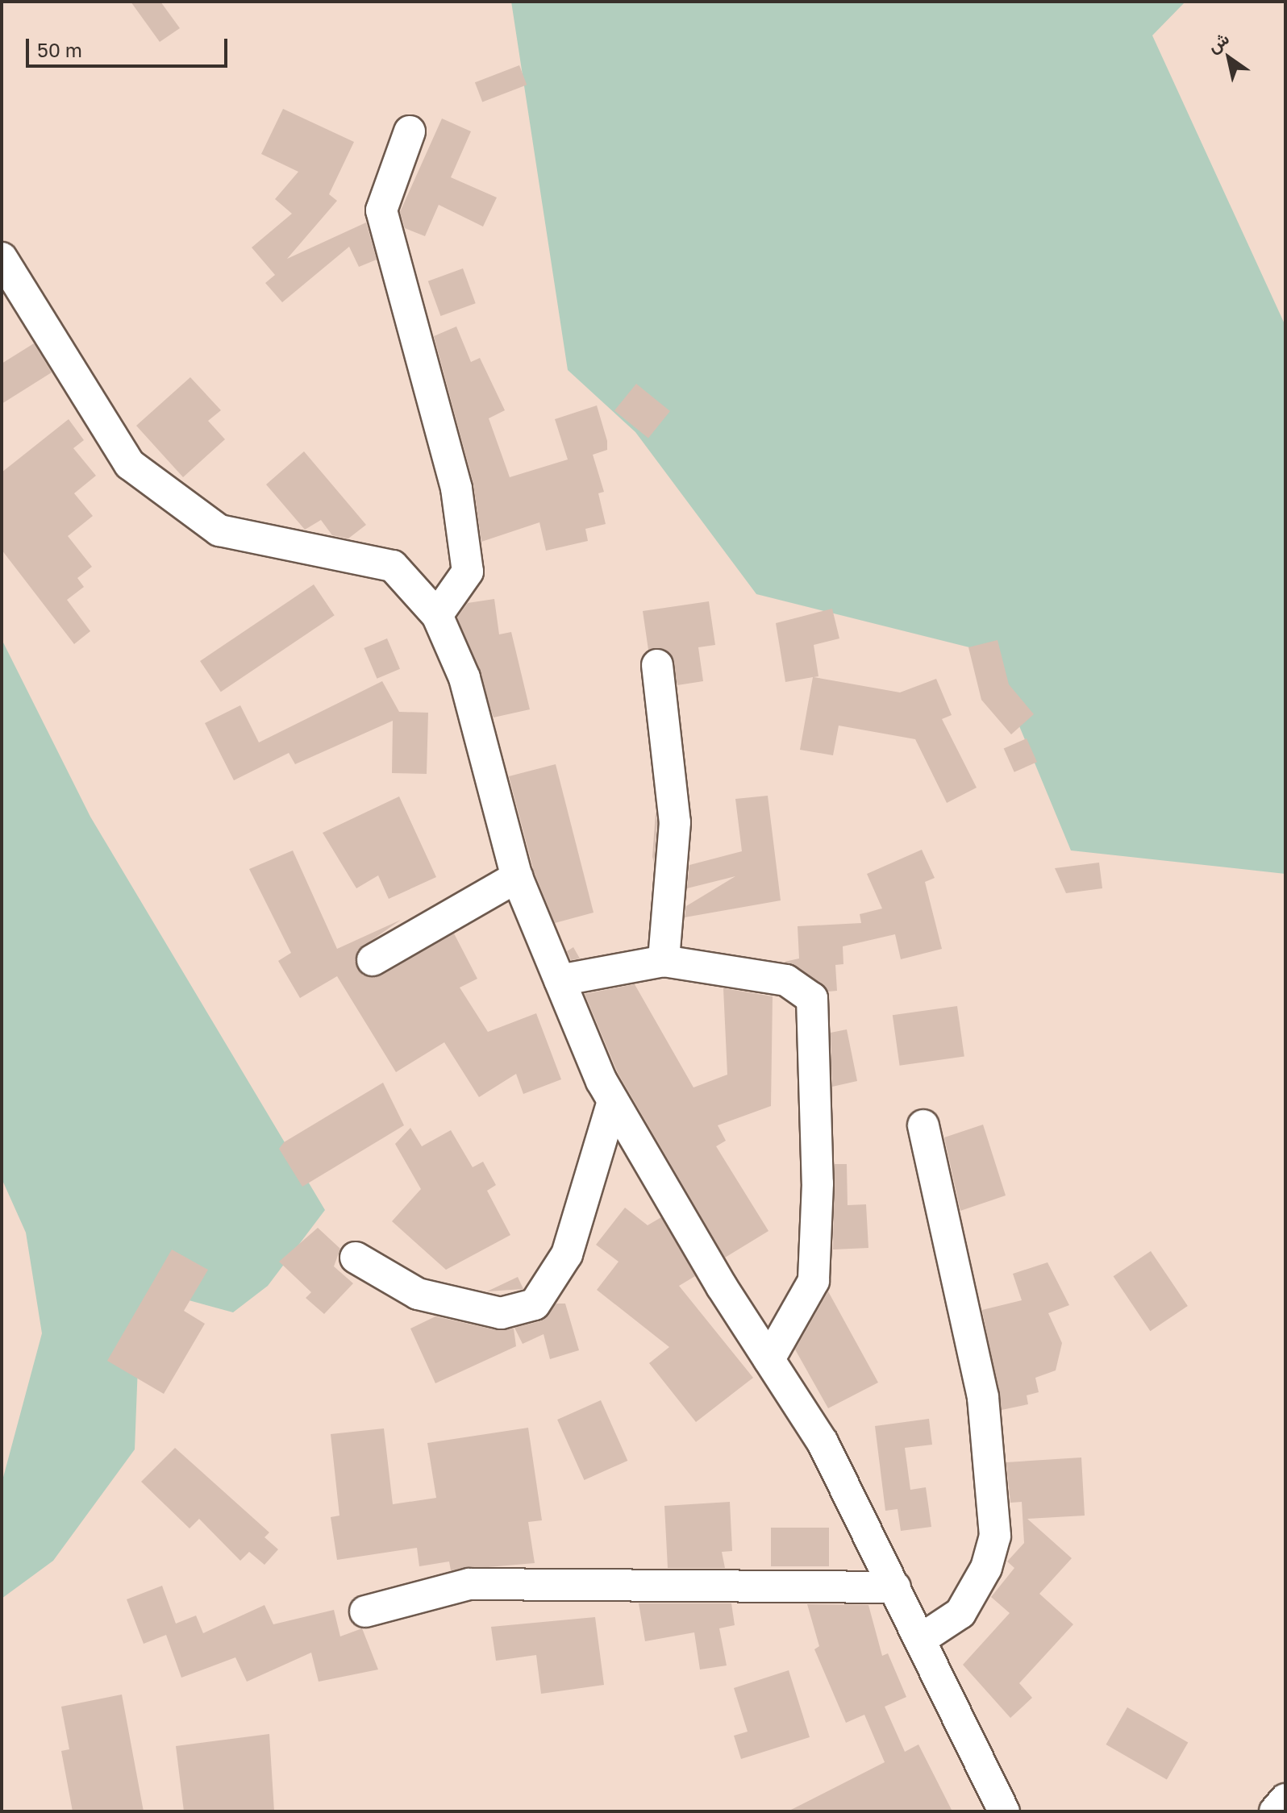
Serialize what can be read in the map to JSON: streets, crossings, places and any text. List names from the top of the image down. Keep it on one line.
{"scale_bar":"50 m","north":"top left"}
